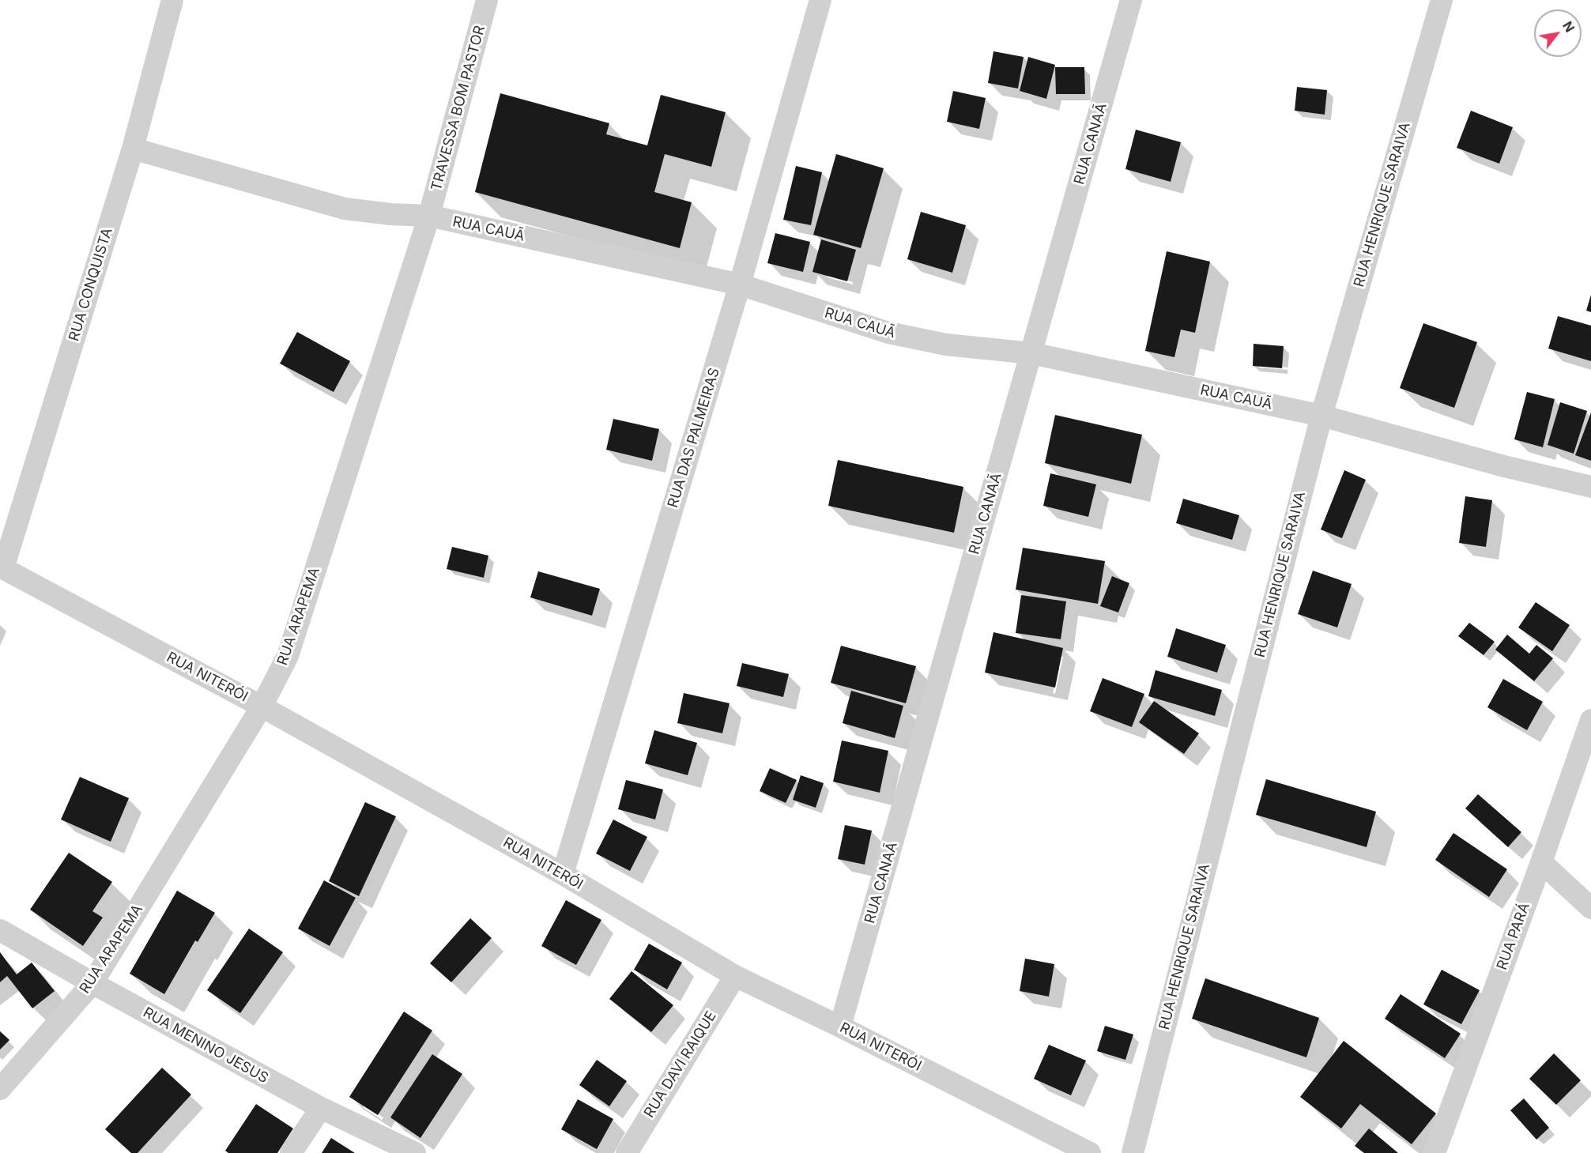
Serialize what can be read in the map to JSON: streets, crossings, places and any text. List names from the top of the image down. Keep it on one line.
{"streets":{"street":["TRAVESSA BOM PASTOR","RUA CANAÃ","RUA HENRIQUE SARAIVA","RUA CAUÃ","RUA CONQUISTA","RUA DAS PALMEIRAS","RUA ARAPEMA","RUA NITERÓI","RUA PARÁ","RUA MENINO JESUS","RUA DAVI RAIQUE"]},"crossings":[["TRAVESSA BOM PASTOR","RUA CAUÃ"],["TRAVESSA BOM PASTOR","RUA ARAPEMA"],["RUA CANAÃ","RUA CAUÃ"],["RUA CANAÃ","RUA NITERÓI"],["RUA HENRIQUE SARAIVA","RUA CAUÃ"],["RUA CAUÃ","RUA CONQUISTA"],["RUA CAUÃ","RUA DAS PALMEIRAS"],["RUA CAUÃ","RUA ARAPEMA"],["RUA CONQUISTA","RUA NITERÓI"],["RUA DAS PALMEIRAS","RUA NITERÓI"],["RUA ARAPEMA","RUA NITERÓI"],["RUA ARAPEMA","RUA MENINO JESUS"],["RUA NITERÓI","RUA DAVI RAIQUE"]],"north":"top right"}
